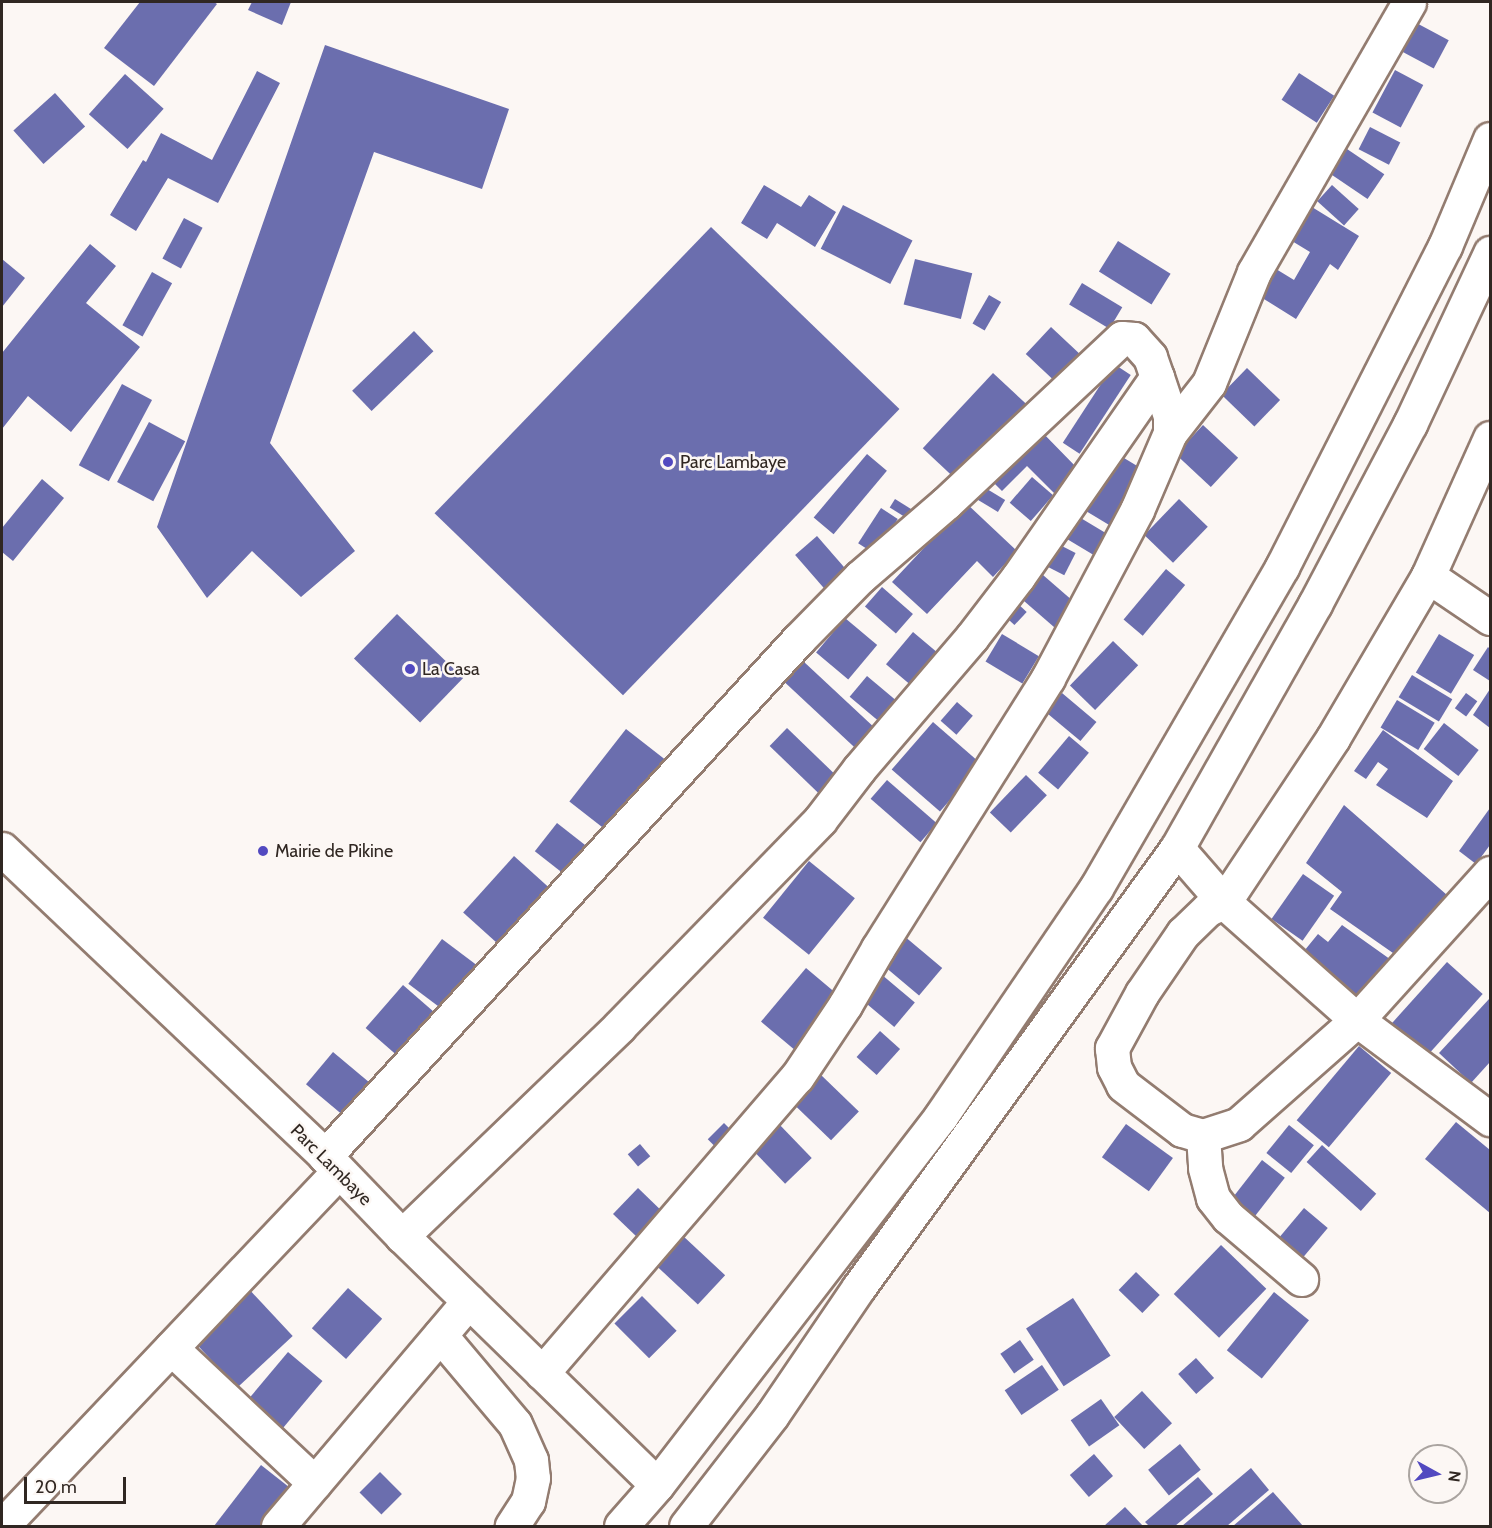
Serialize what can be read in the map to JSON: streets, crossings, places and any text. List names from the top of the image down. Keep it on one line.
{"streets":{"main road":["Parc Lambaye"]},"places":["Parc Lambaye","La Casa","Mairie de Pikine"],"scale_bar":"20 m","north":"right"}
